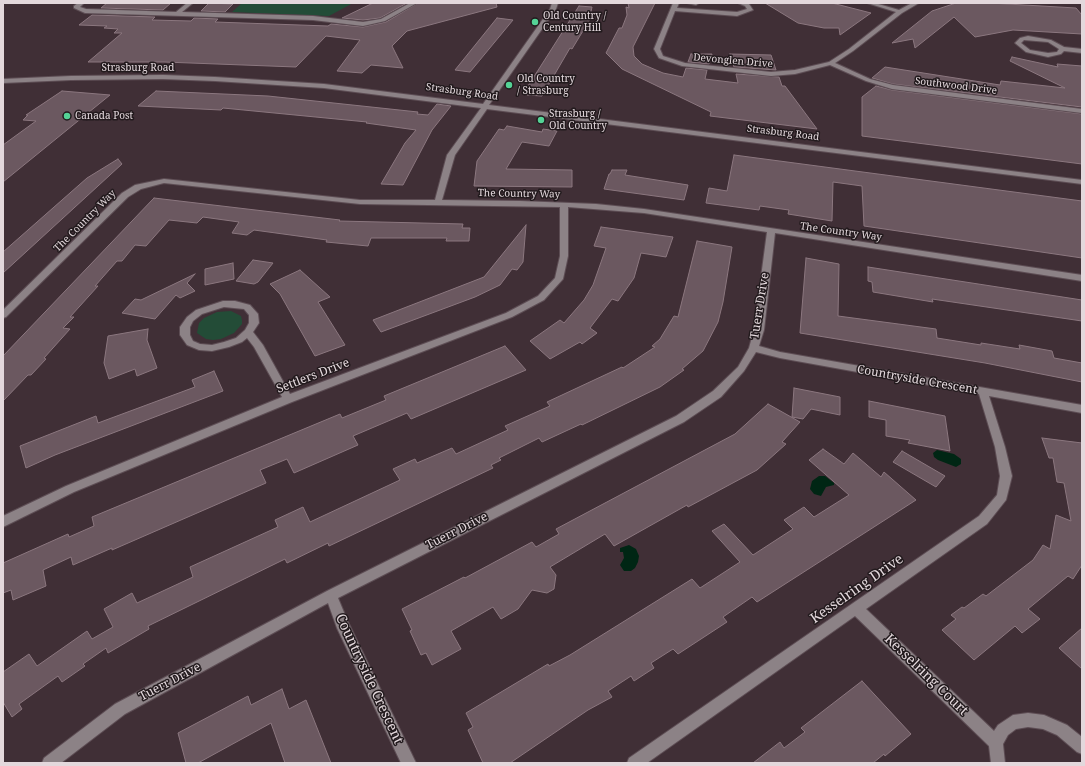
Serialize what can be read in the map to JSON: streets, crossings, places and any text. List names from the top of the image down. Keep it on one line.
{"streets":{"street":["Devonglen Drive","Strasburg Road","Southwood Drive","The Country Way","Tuerr Drive","Settlers Drive","Countryside Crescent","Kesselring Drive","Kesselring Court"]},"crossings":[["Devonglen Drive","Southwood Drive"],["The Country Way","Tuerr Drive"],["The Country Way","Settlers Drive"],["Tuerr Drive","Countryside Crescent"],["Countryside Crescent","Kesselring Drive"],["Kesselring Drive","Kesselring Court"]],"places":["Old Country / Century Hill","Old Country / Strasburg","Canada Post","Strasburg / Old Country"]}
